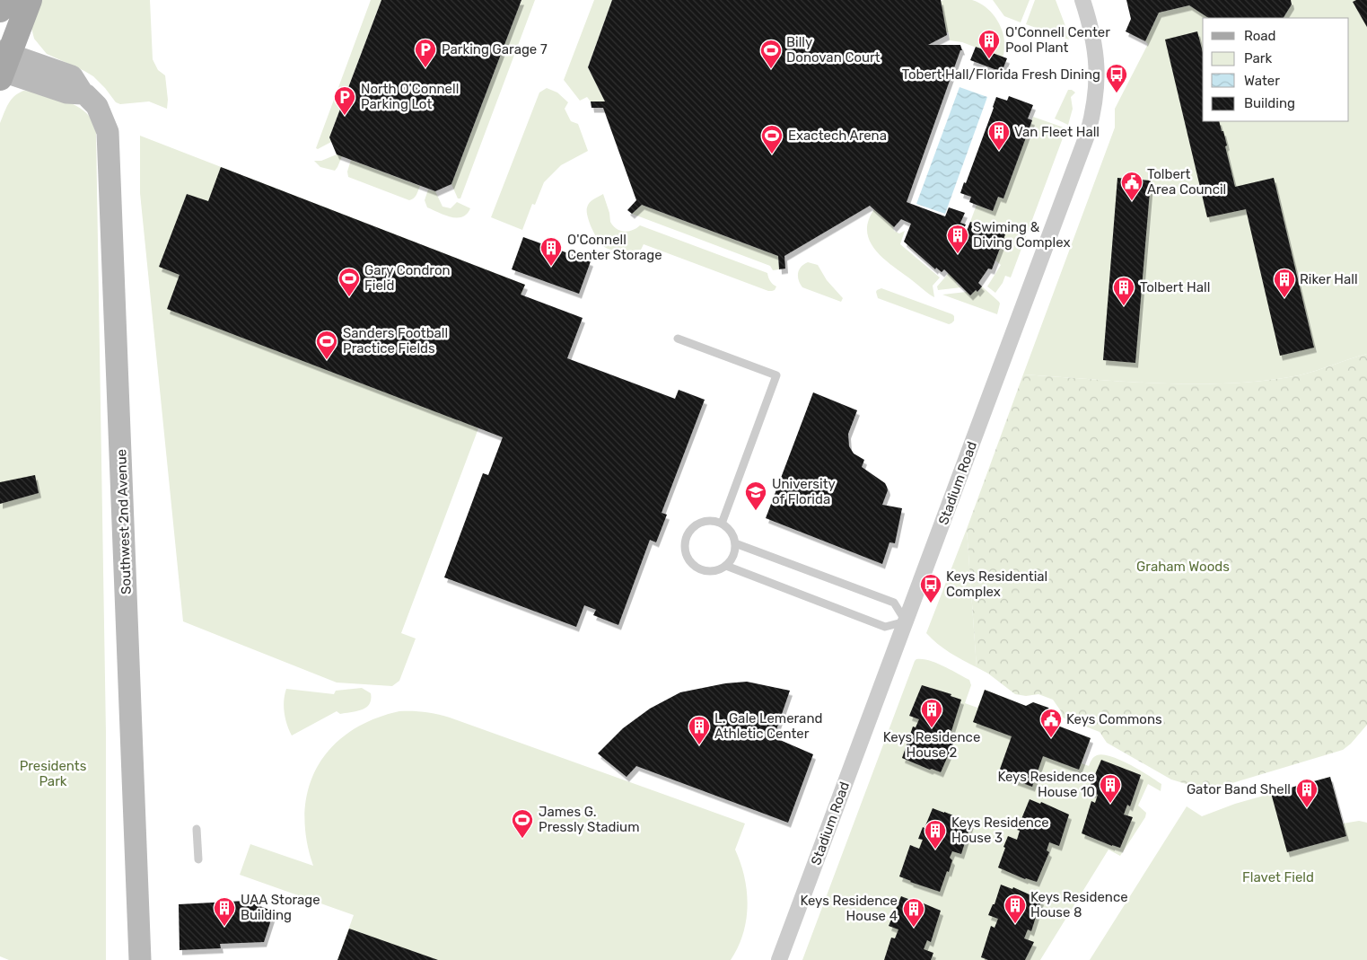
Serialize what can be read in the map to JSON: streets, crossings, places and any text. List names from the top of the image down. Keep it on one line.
{"streets":{"main road":["Southwest 2nd Avenue"],"street":["Stadium Road"]},"parks":["Graham Woods","Presidents Park","Flavet Field"],"places":{"building":["O'Connell Center Pool Plant","Van Fleet Hall","Swiming & Diving Complex","O'Connell Center Storage","Riker Hall","Tolbert Hall","Keys Residence House 2","L. Gale Lemerand Athletic Center","Keys Residence House 10","Gator Band Shell","Keys Residence House 3","Keys Residence House 8","UAA Storage Building","Keys Residence House 4"],"parking":["Parking Garage 7","North O'Connell Parking Lot"],"sports":["Billy Donovan Court","Exactech Arena","Gary Condron Field","Sanders Football Practice Fields","James G. Pressly Stadium"],"bus stop":["Tobert Hall/Florida Fresh Dining","Keys Residential Complex"],"public building":["Tolbert Area Council","Keys Commons"],"school or university":["University of Florida"]},"legend":["Road","Park","Water","Building"]}
